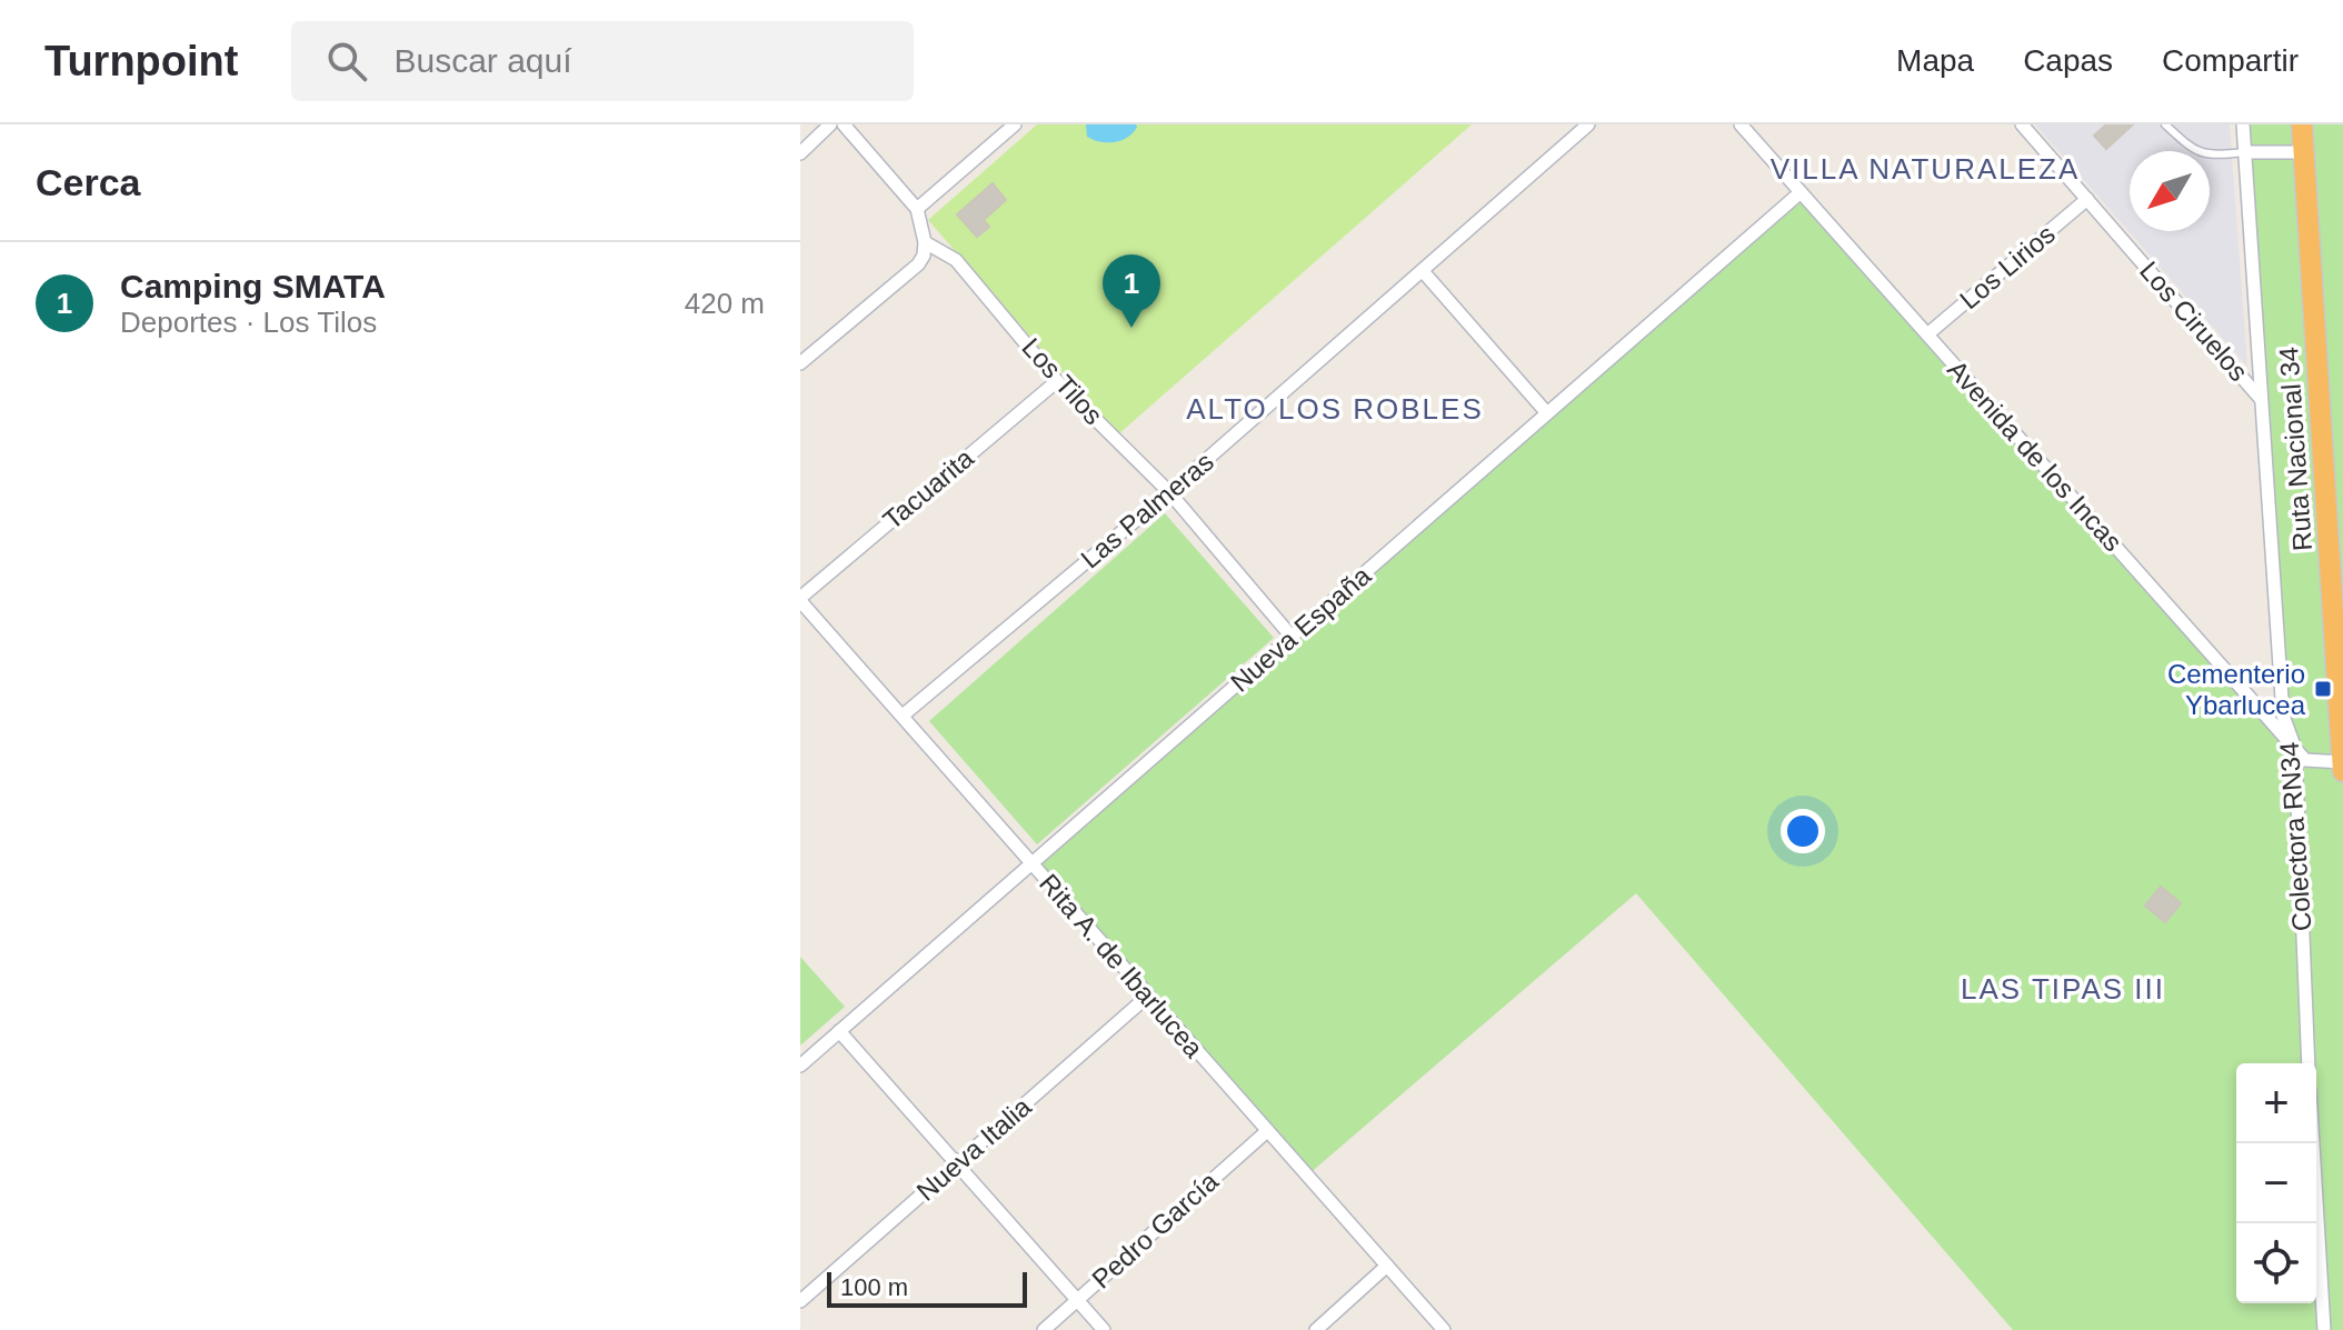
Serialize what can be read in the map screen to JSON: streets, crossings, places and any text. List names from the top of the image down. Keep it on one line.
{"streets":{"highway":["Ruta Nacional 34"],"street":["Los Lirios","Los Ciruelos","Los Tilos","Avenida de los Incas","Tacuarita","Las Palmeras","Nueva España","Colectora RN34","Rita A. de Ibarlucea","Nueva Italia","Pedro García"]},"crossings":[["Los Lirios","Los Ciruelos"],["Los Lirios","Avenida de los Incas"],["Los Ciruelos","Colectora RN34"],["Los Tilos","Tacuarita"],["Los Tilos","Las Palmeras"],["Los Tilos","Nueva España"],["Avenida de los Incas","Nueva España"],["Avenida de los Incas","Colectora RN34"],["Tacuarita","Rita A. de Ibarlucea"],["Las Palmeras","Rita A. de Ibarlucea"],["Nueva España","Rita A. de Ibarlucea"],["Rita A. de Ibarlucea","Nueva Italia"],["Rita A. de Ibarlucea","Pedro García"]],"districts":["VILLA NATURALEZA","ALTO LOS ROBLES","LAS TIPAS III"],"places":{"transit":["Cementerio Ybarlucea"]},"scale_bar":"100 m","north":"bottom left","page":{"header":"Turnpoint","search":"Buscar aquí","nav":["Mapa","Capas","Compartir"],"heading":"Cerca","list":[{"mark":"1","name":"Camping SMATA","note":"Deportes · Los Tilos","value":"420 m"}],"pins":"1","map_buttons":["+","−"],"scale":"100 m"}}
